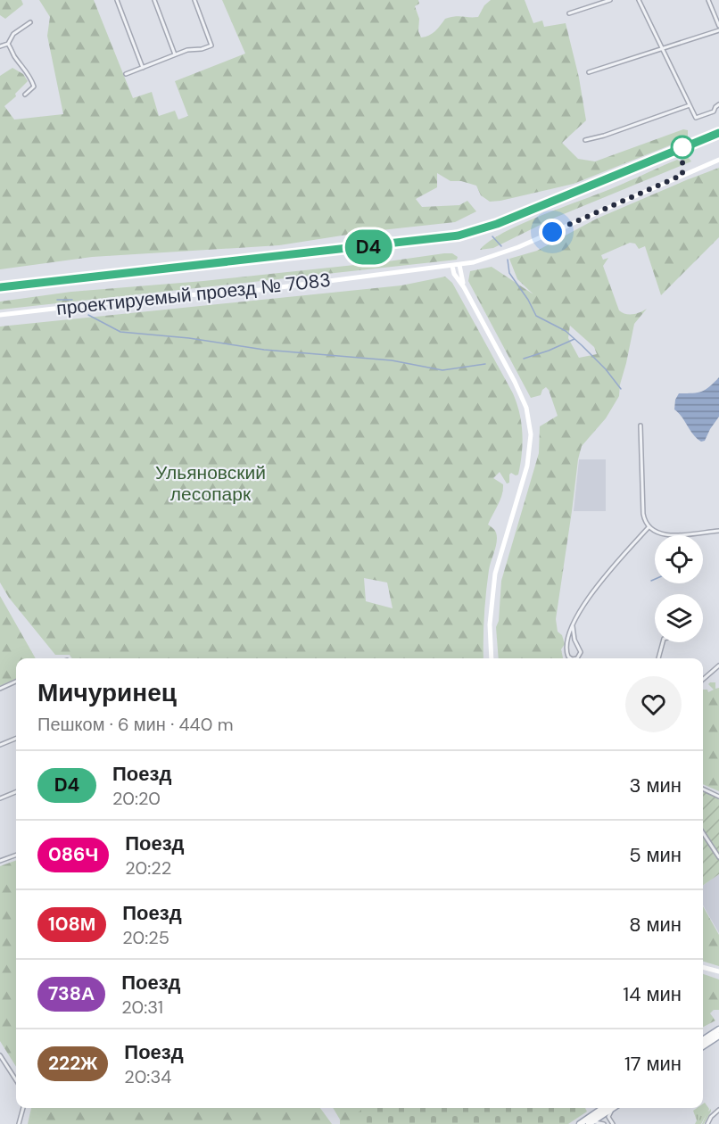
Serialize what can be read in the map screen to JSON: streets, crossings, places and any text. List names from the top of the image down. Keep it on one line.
{"streets":{"main road":["проектируемый проезд № 7083"]},"parks":["Ульяновский лесопарк"],"page":{"on_map":"D4","heading":["Мичуринец","Пешком · 6 мин · 440 m"],"list":[{"mark":"D4","name":"Поезд","note":"20:20","value":"3 мин"},{"mark":"086Ч","name":"Поезд","note":"20:22","value":"5 мин"},{"mark":"108М","name":"Поезд","note":"20:25","value":"8 мин"},{"mark":"738А","name":"Поезд","note":"20:31","value":"14 мин"},{"mark":"222Ж","name":"Поезд","note":"20:34","value":"17 мин"}]}}
